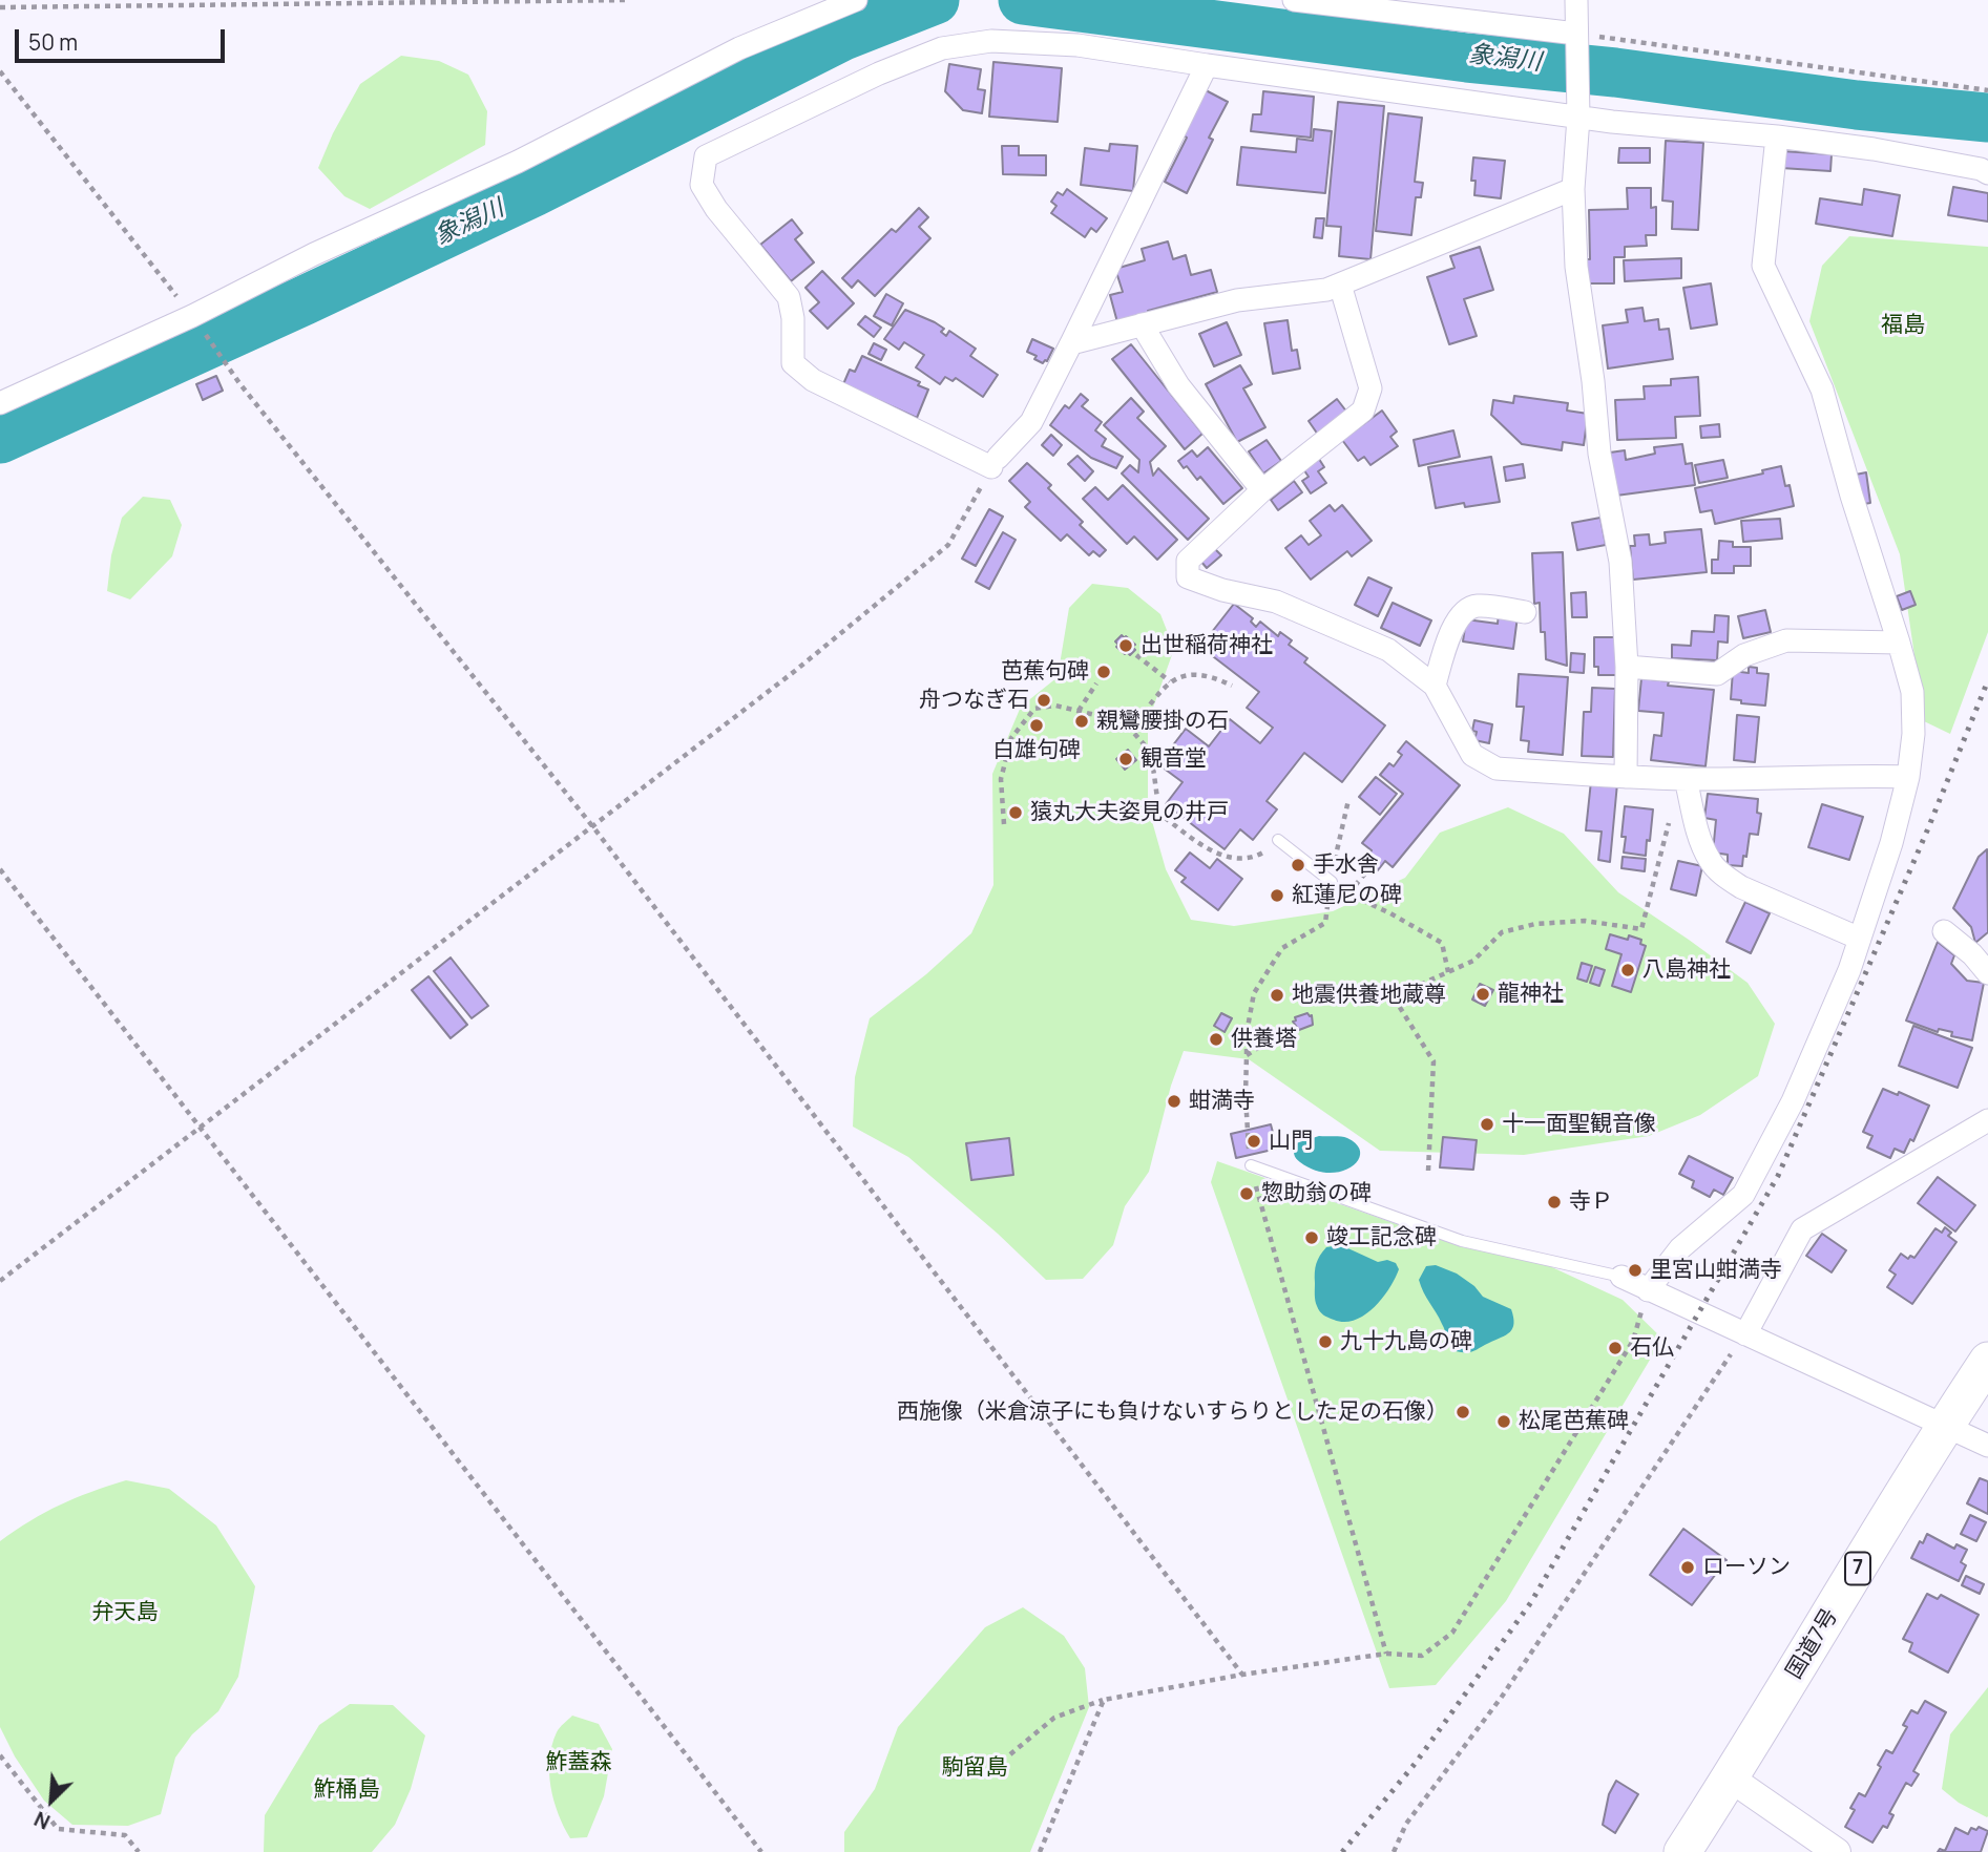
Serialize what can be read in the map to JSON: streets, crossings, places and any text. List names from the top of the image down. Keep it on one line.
{"streets":{"highway":["7","国道7号"]},"water":["象潟川"],"parks":["福島","弁天島","鮓蓋森","駒留島","鮓桶島"],"places":["出世稲荷神社","芭蕉句碑","舟つなぎ石","親鸞腰掛の石","白雄句碑","観音堂","猿丸大夫姿見の井戸","手水舎","紅蓮尼の碑","八島神社","龍神社","地震供養地蔵尊","供養塔","蚶満寺","十一面聖観音像","山門","惣助翁の碑","寺Ｐ","竣工記念碑","里宮山蚶満寺","九十九島の碑","石仏","西施像（米倉涼子にも負けないすらりとした足の石像）","松尾芭蕉碑","ローソン"],"scale_bar":"50 m","north":"bottom left"}
